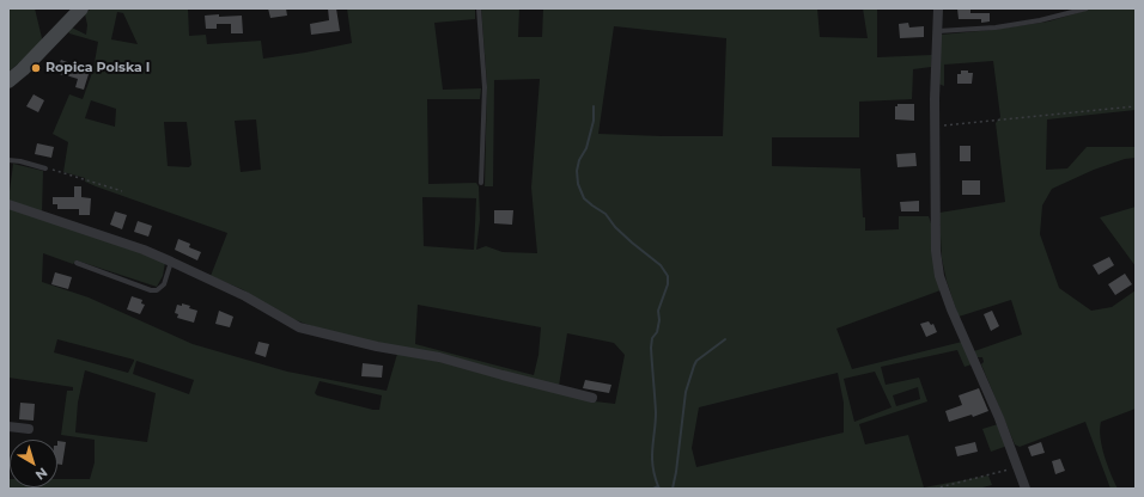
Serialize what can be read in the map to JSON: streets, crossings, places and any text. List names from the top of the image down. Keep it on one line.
{"places":["Ropica Polska I"],"north":"bottom right"}
